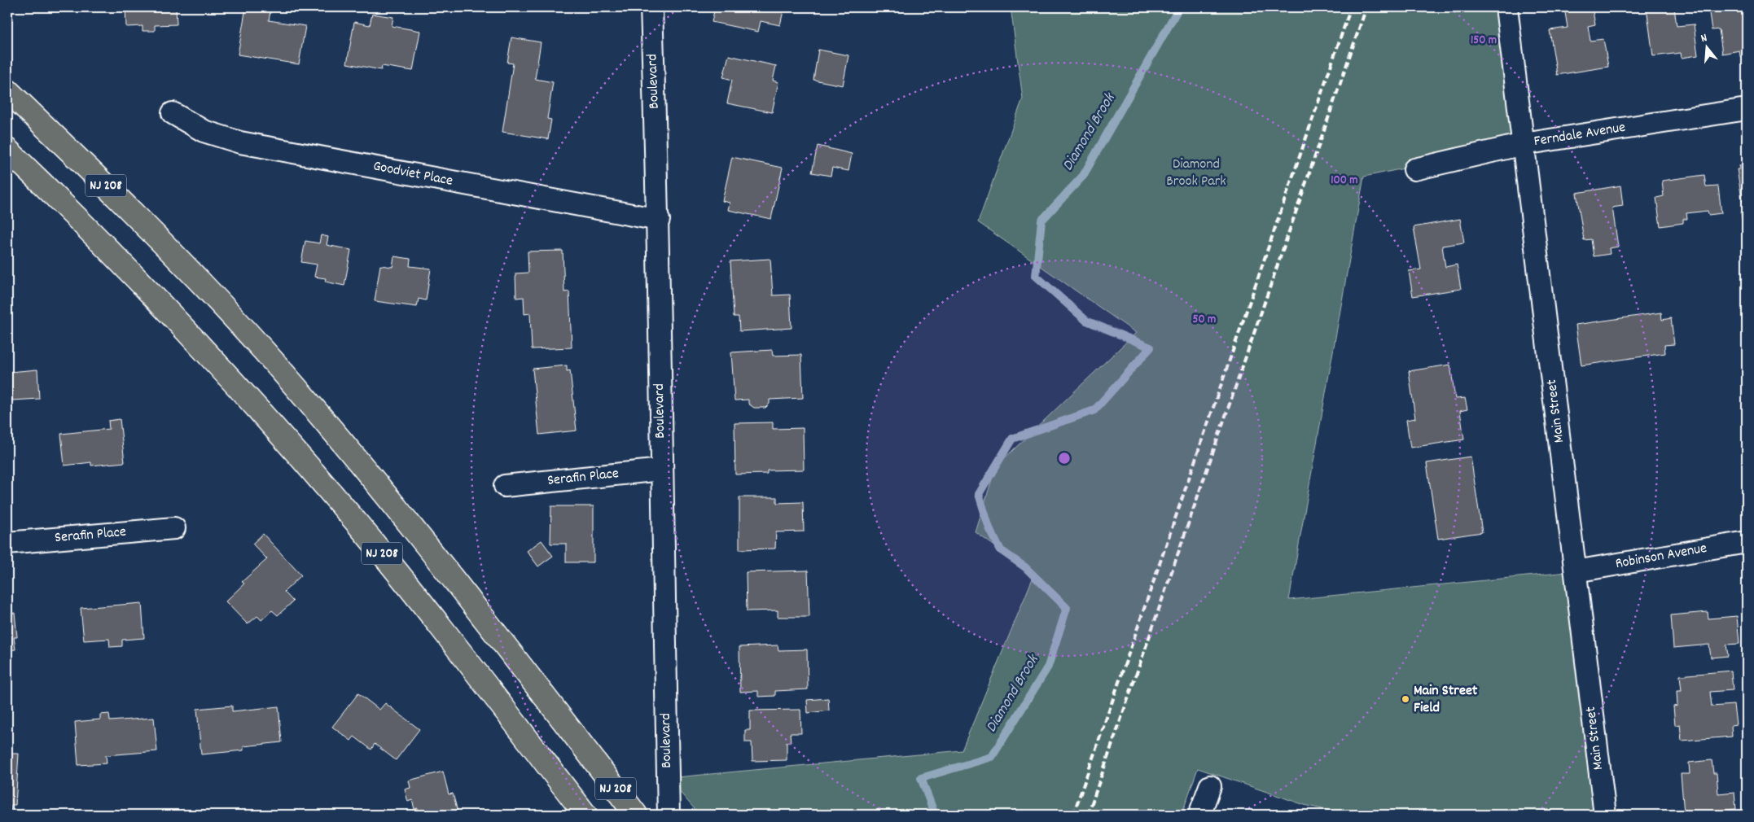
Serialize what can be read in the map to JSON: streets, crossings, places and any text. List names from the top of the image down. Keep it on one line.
{"streets":{"highway":["NJ 208"],"street":["Boulevard","Ferndale Avenue","Goodviet Place","Main Street","Serafin Place","Robinson Avenue"]},"crossings":[["Boulevard","Goodviet Place"],["Boulevard","Serafin Place"],["Ferndale Avenue","Main Street"],["Main Street","Robinson Avenue"]],"water":["Diamond Brook"],"parks":["Diamond Brook Park"],"places":["Main Street Field"],"north":"top","rings":["150 m","100 m","50 m"]}
